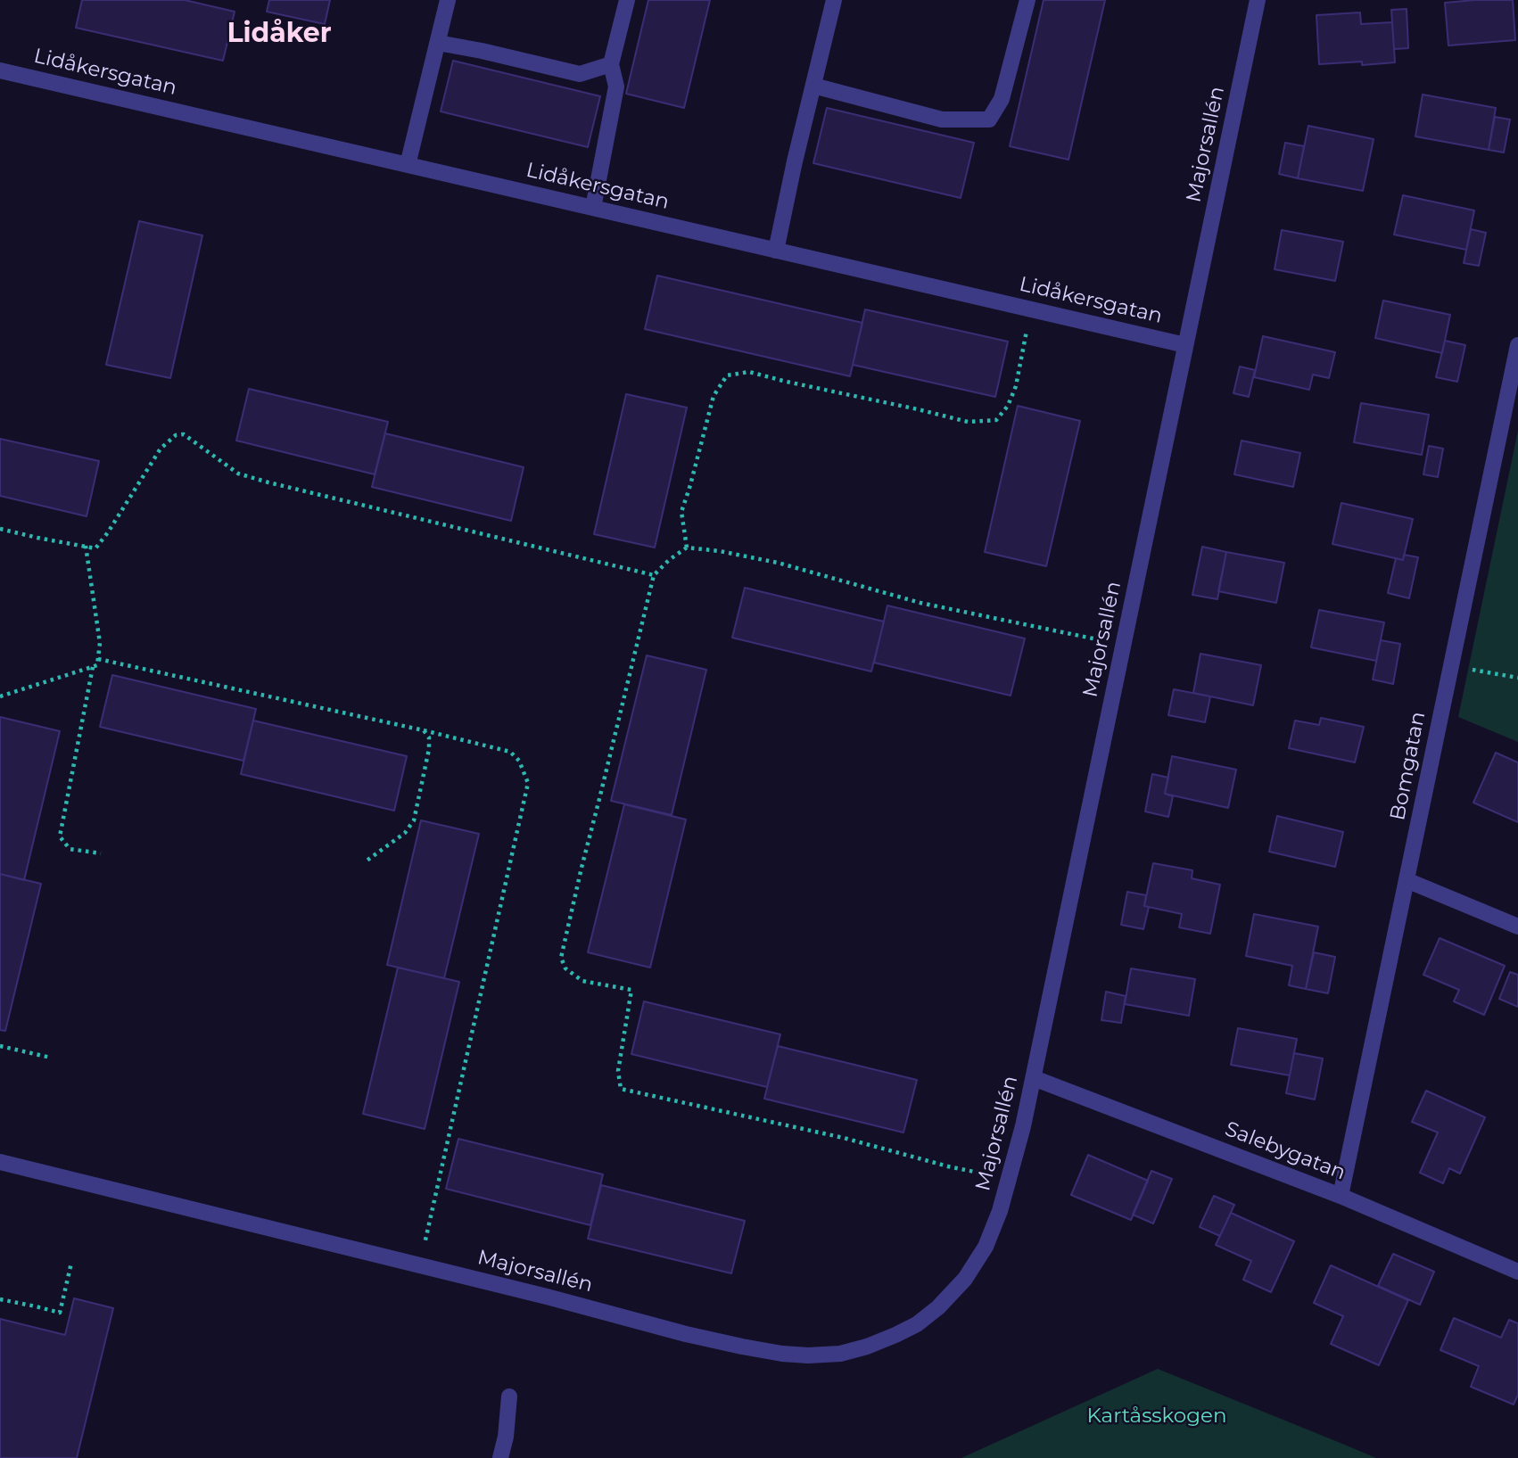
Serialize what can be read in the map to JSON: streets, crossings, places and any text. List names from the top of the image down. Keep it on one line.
{"streets":{"street":["Lidåkersgatan","Majorsallén","Bomgatan","Salebygatan"]},"crossings":[["Lidåkersgatan","Majorsallén"],["Majorsallén","Salebygatan"],["Bomgatan","Salebygatan"]],"districts":["Lidåker"],"parks":["Kartåsskogen"]}
